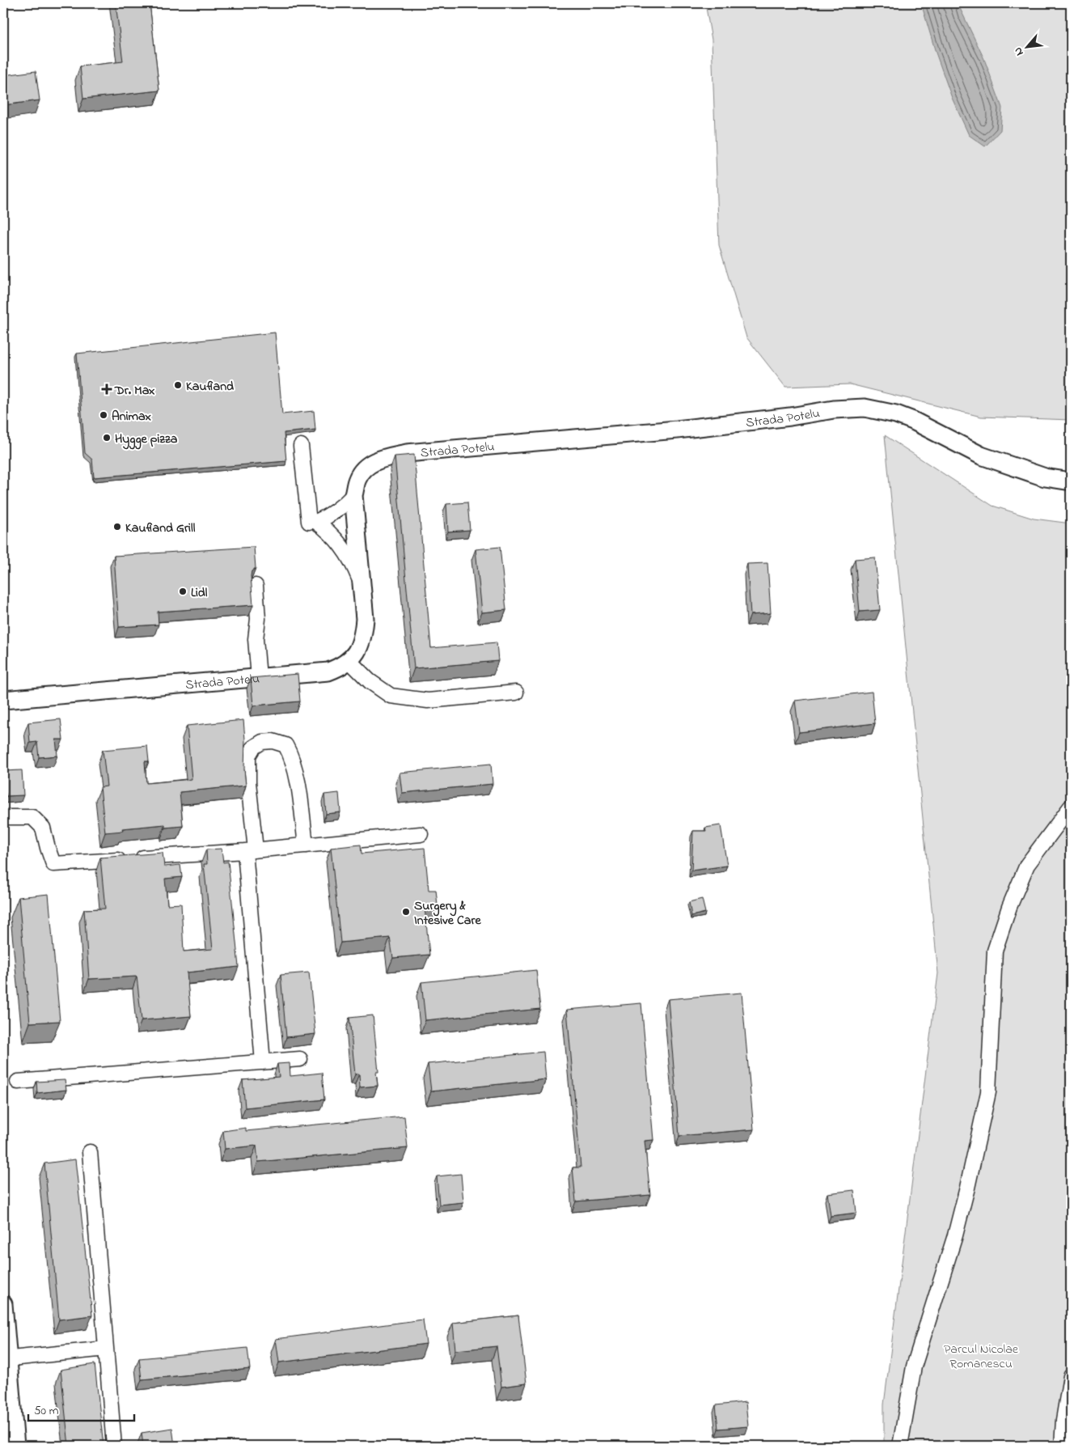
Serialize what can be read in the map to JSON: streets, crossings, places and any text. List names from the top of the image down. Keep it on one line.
{"streets":{"main road":["Strada Potelu"]},"parks":["Parcul Nicolae Romanescu"],"places":{"other":["Kaufland","Animax","Hygge pizza","Kaufland Grill","Lidl","Surgery & Intesive Care"],"health":["Dr. Max"]},"scale_bar":"50 m","north":"bottom left"}
